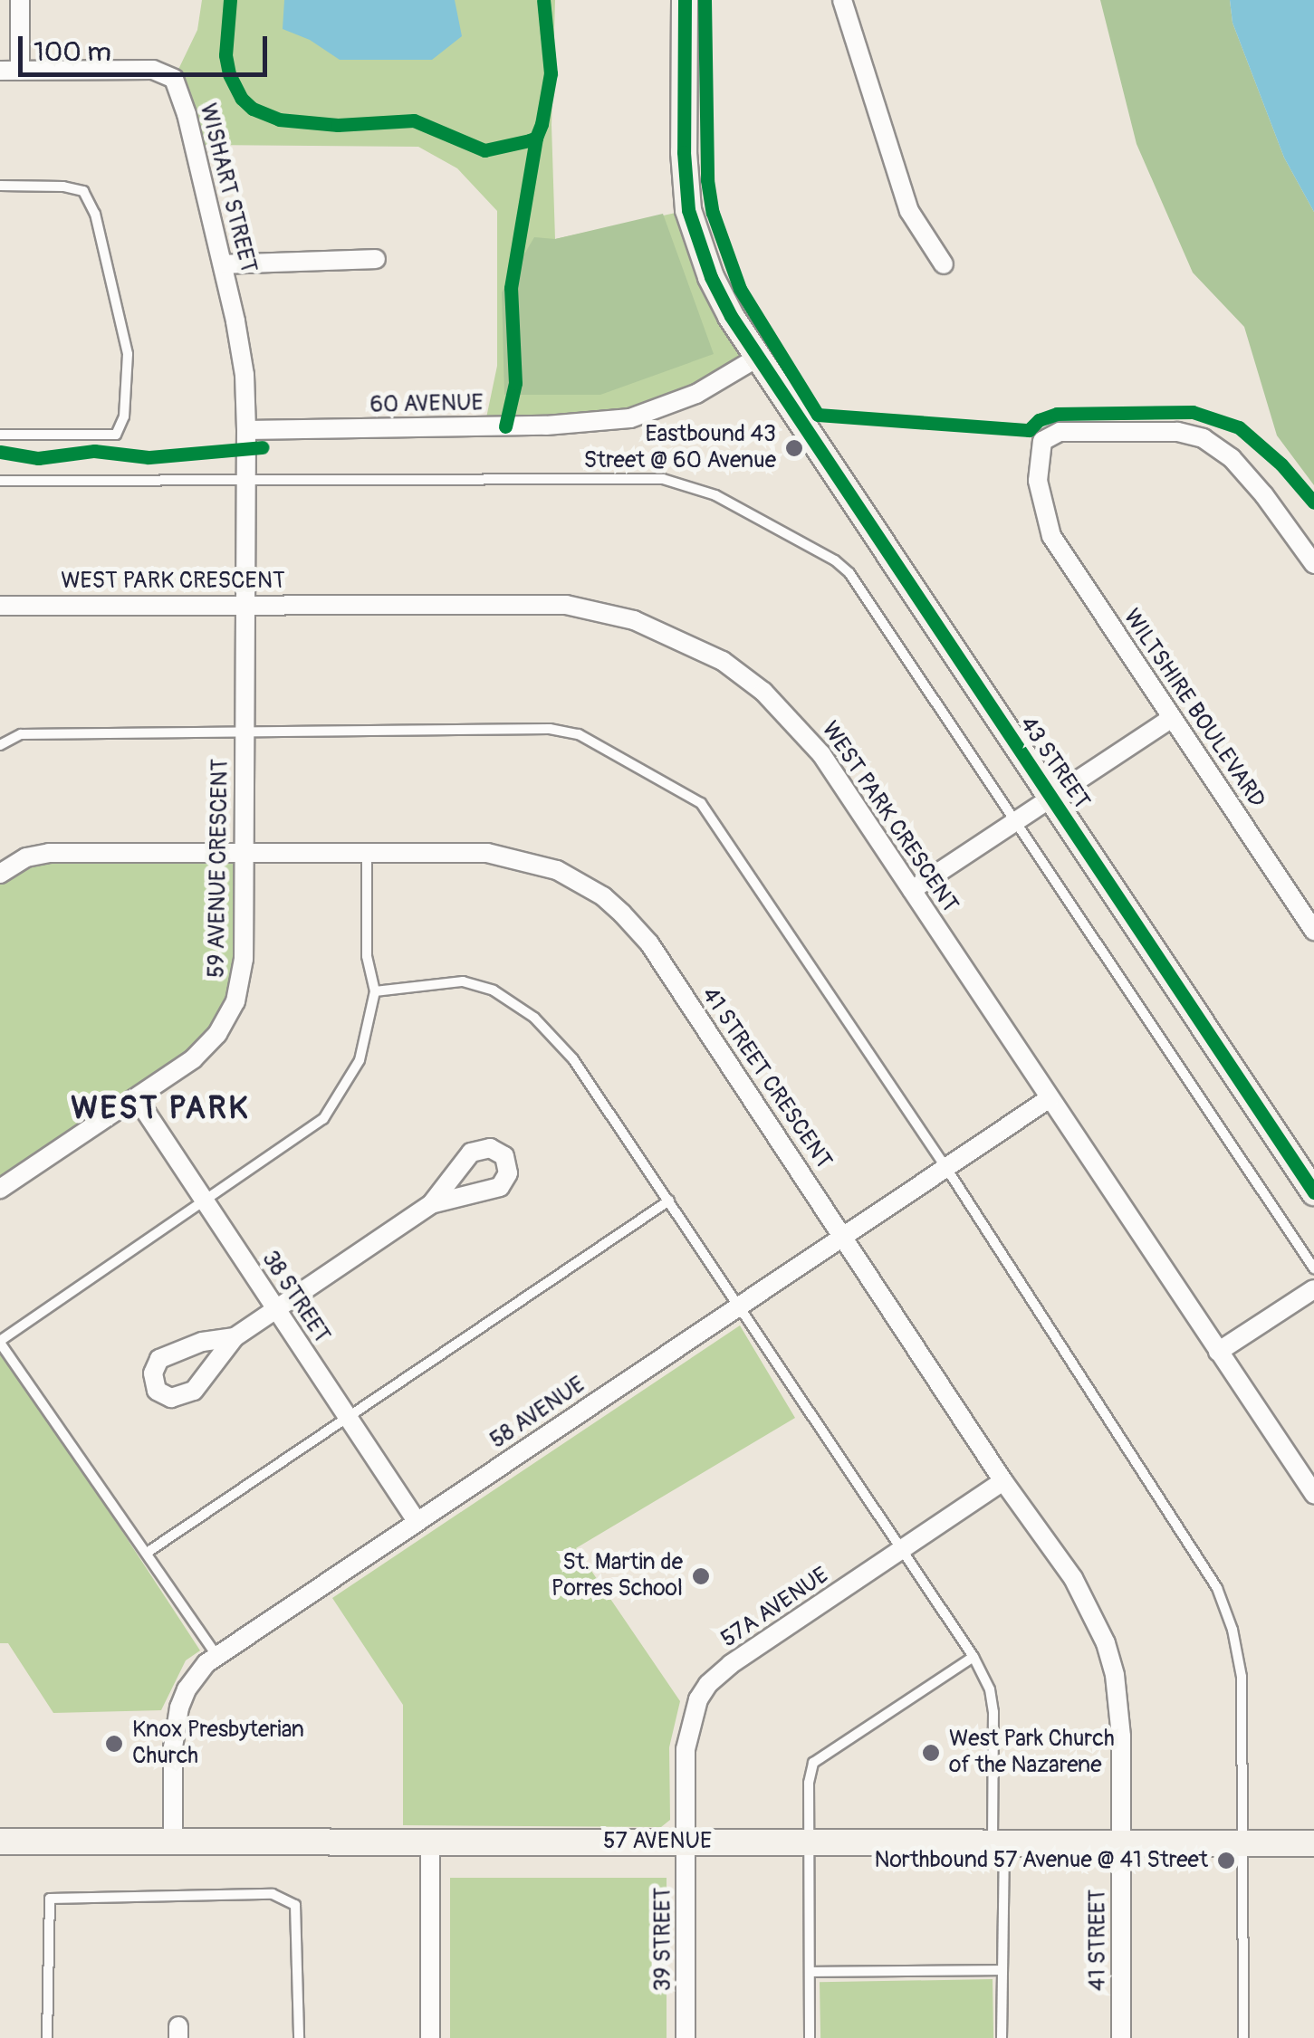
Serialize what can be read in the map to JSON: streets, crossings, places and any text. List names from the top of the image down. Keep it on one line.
{"streets":{"street":["WISHART STREET","60 AVENUE","WEST PARK CRESCENT","WILTSHIRE BOULEVARD","43 STREET","59 AVENUE CRESCENT","41 STREET CRESCENT","38 STREET","58 AVENUE","57A AVENUE","57 AVENUE","39 STREET","41 STREET"]},"crossings":[["WISHART STREET","60 AVENUE"],["WISHART STREET","59 AVENUE CRESCENT"],["60 AVENUE","43 STREET"],["60 AVENUE","59 AVENUE CRESCENT"],["WEST PARK CRESCENT","59 AVENUE CRESCENT"],["WEST PARK CRESCENT","58 AVENUE"],["59 AVENUE CRESCENT","41 STREET CRESCENT"],["59 AVENUE CRESCENT","38 STREET"],["41 STREET CRESCENT","58 AVENUE"],["41 STREET CRESCENT","57A AVENUE"],["41 STREET CRESCENT","57 AVENUE"],["41 STREET CRESCENT","41 STREET"],["38 STREET","58 AVENUE"],["58 AVENUE","57 AVENUE"],["57A AVENUE","57 AVENUE"],["57A AVENUE","39 STREET"],["57 AVENUE","39 STREET"],["57 AVENUE","41 STREET"]],"districts":["WEST PARK"],"places":["Eastbound 43 Street @ 60 Avenue","St. Martin de Porres School","Knox Presbyterian Church","West Park Church of the Nazarene","Northbound 57 Avenue @ 41 Street"],"scale_bar":"100 m"}
